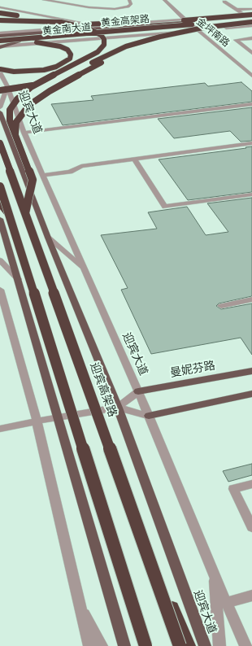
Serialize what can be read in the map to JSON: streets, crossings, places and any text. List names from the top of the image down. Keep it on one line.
{"streets":{"highway":["黄金高架路","迎宾高架路"],"main road":["黄金南大道","迎宾大道","曼妮芬路"],"street":["金坪南路"]},"crossings":[["黄金高架路","黄金南大道"],["黄金南大道","金坪南路"],["迎宾大道","曼妮芬路"]]}
